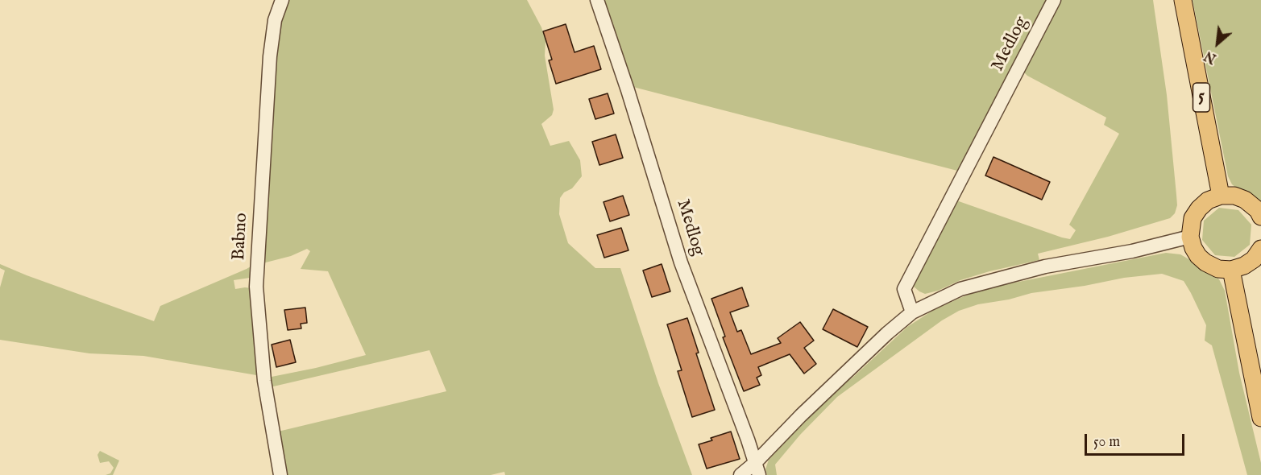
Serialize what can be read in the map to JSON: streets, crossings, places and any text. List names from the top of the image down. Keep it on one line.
{"streets":{"main road":["5"],"street":["Medlog","Babno"]},"scale_bar":"50 m","north":"bottom left"}
